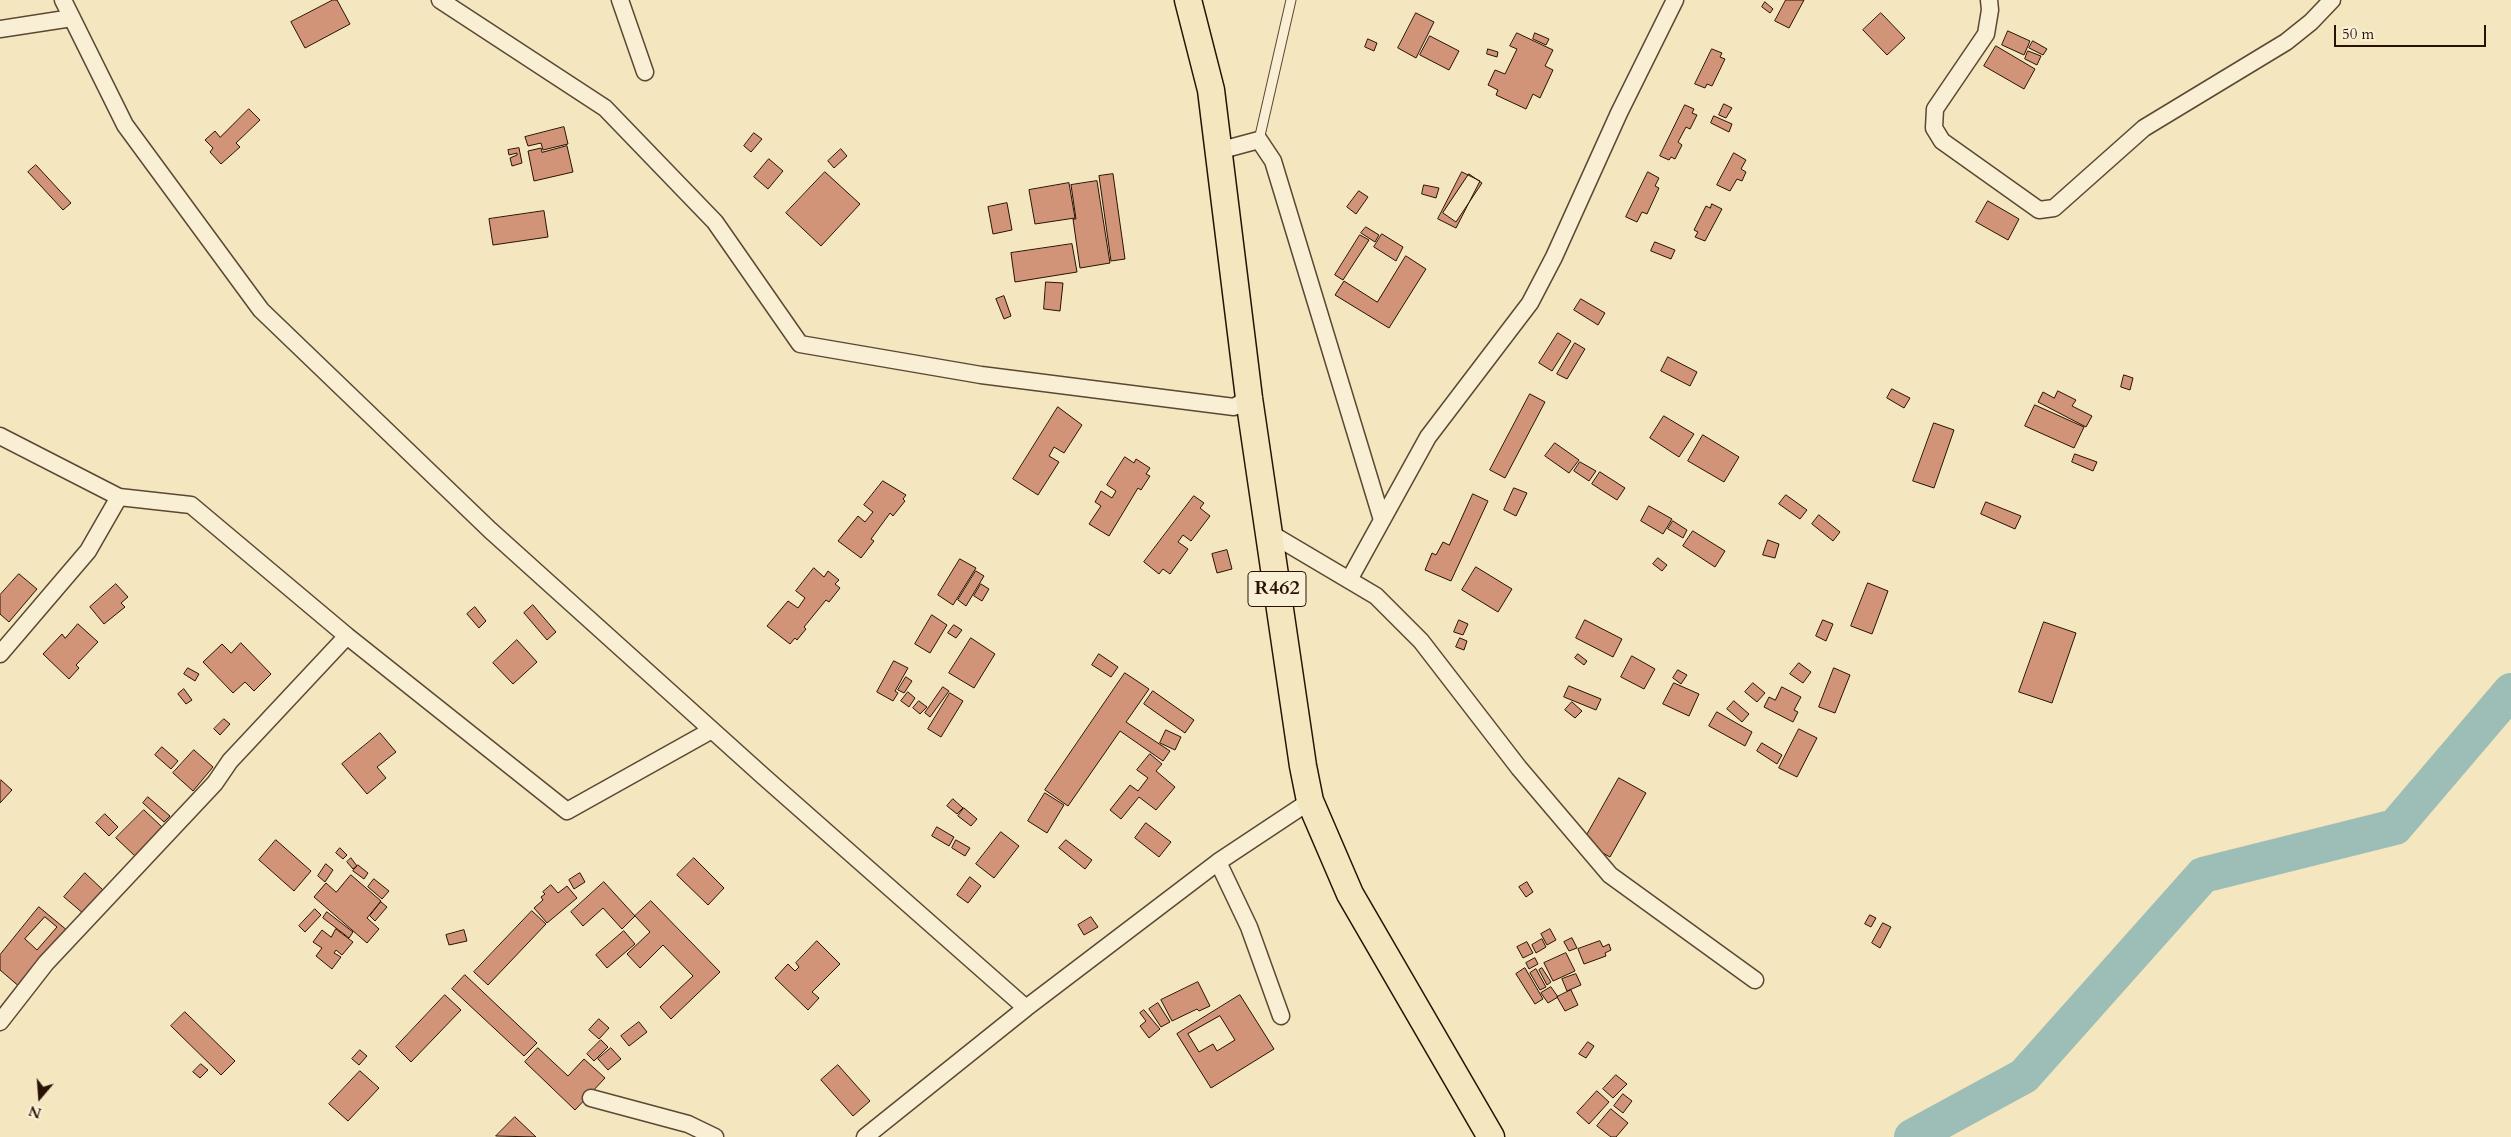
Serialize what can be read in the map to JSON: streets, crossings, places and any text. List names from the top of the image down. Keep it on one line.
{"streets":{"main road":["R462"]},"scale_bar":"50 m","north":"bottom"}
